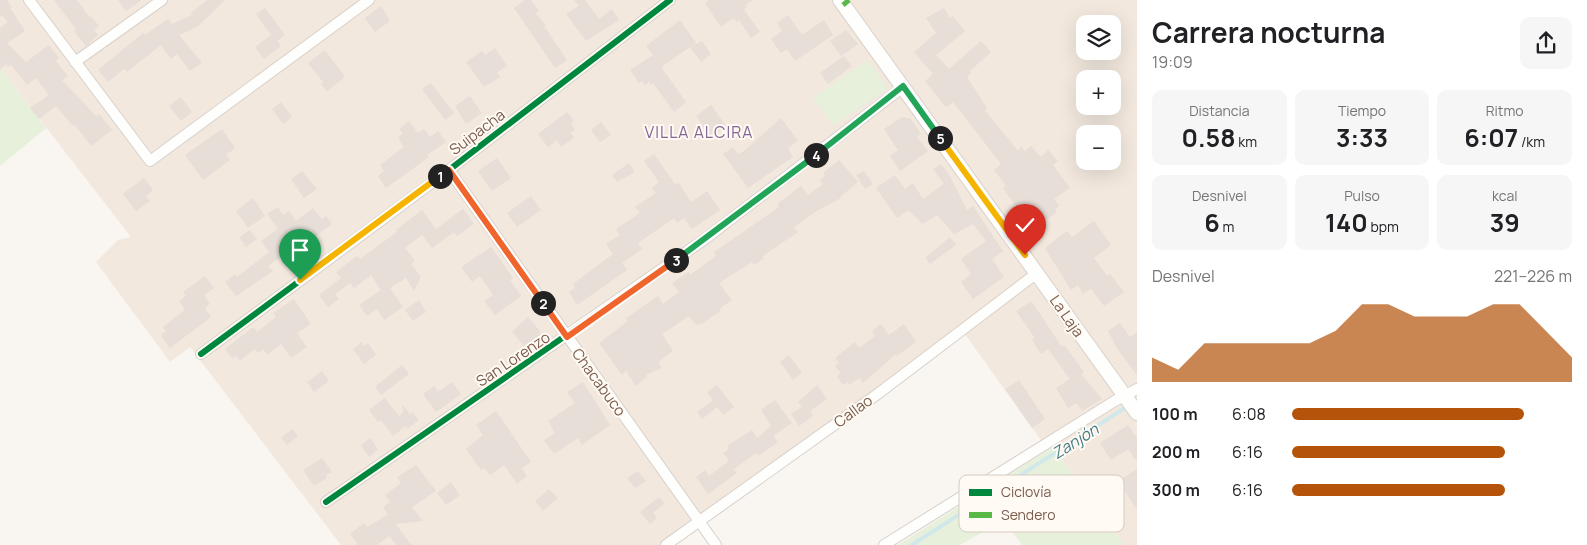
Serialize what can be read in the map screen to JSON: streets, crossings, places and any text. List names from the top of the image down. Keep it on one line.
{"streets":{"main road":["La Laja"],"street":["Suipacha","San Lorenzo","Chacabuco","Callao"]},"crossings":[["Suipacha","Chacabuco"],["La Laja","San Lorenzo"],["La Laja","Callao"],["San Lorenzo","Chacabuco"],["Chacabuco","Callao"]],"districts":["VILLA ALCIRA"],"water":["Zanjón"],"legend":["Ciclovía","Sendero"],"page":{"heading":["Carrera nocturna","19:09"],"map_buttons":["+","−"],"stats":[["Distancia","0.58 km"],["Tiempo","3:33"],["Ritmo","6:07 /km"],["Desnivel","6 m"],["Pulso","140 bpm"],["kcal","39"]],"pins":["5","4","1","3","2"],"chart":["Desnivel","221–226 m"],"list":[{"name":"100 m","note":"6:08"},{"name":"200 m","note":"6:16"},{"name":"300 m","note":"6:16"}]}}
